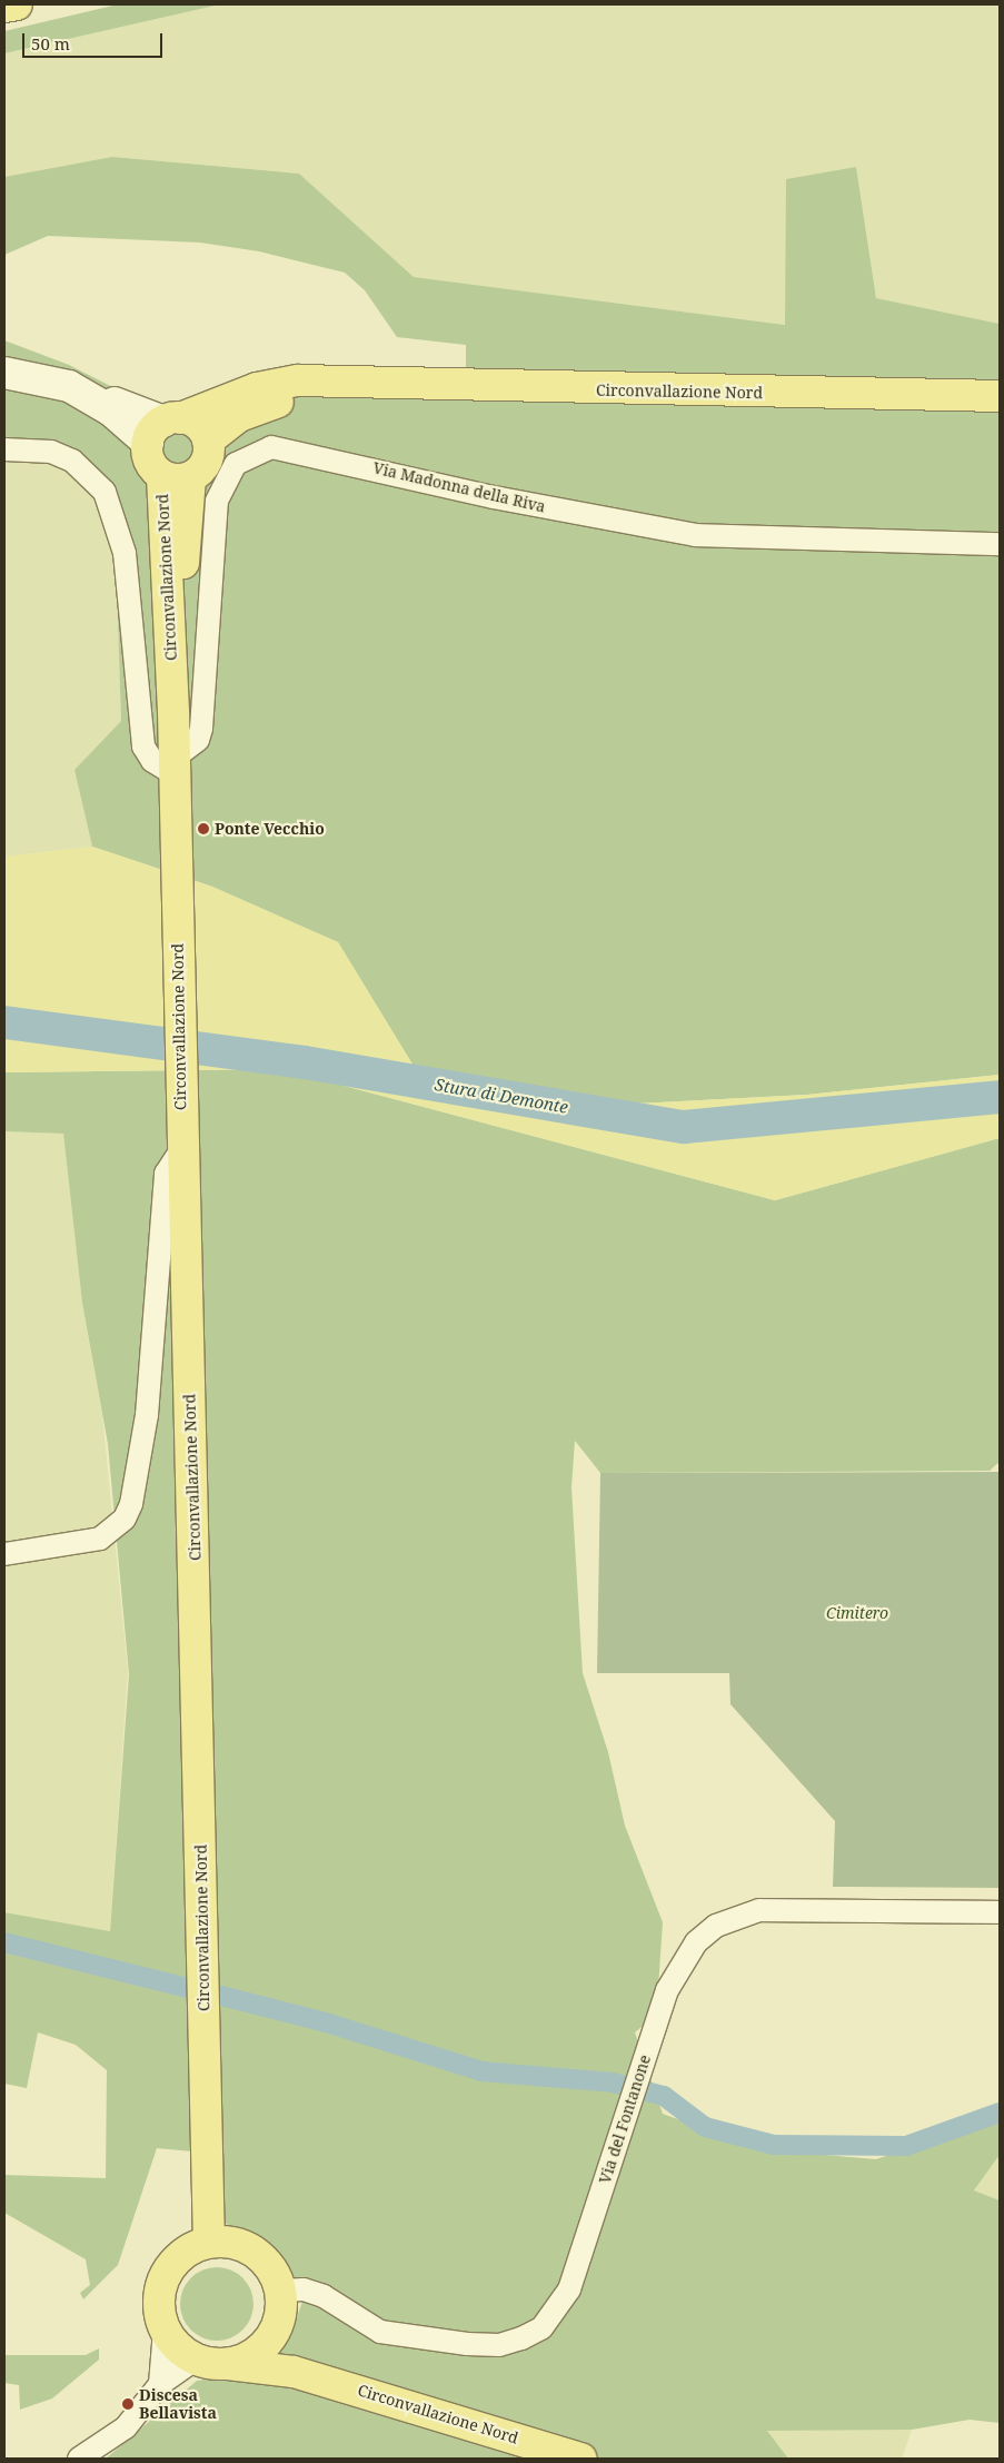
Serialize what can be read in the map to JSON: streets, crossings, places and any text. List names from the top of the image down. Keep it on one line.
{"streets":{"main road":["Circonvallazione Nord"],"street":["Via Madonna della Riva","Via del Fontanone"]},"crossings":[["Circonvallazione Nord","Via Madonna della Riva"],["Circonvallazione Nord","Via del Fontanone"]],"water":["Stura di Demonte"],"parks":["Cimitero"],"places":["Ponte Vecchio","Discesa Bellavista"],"scale_bar":"50 m"}
